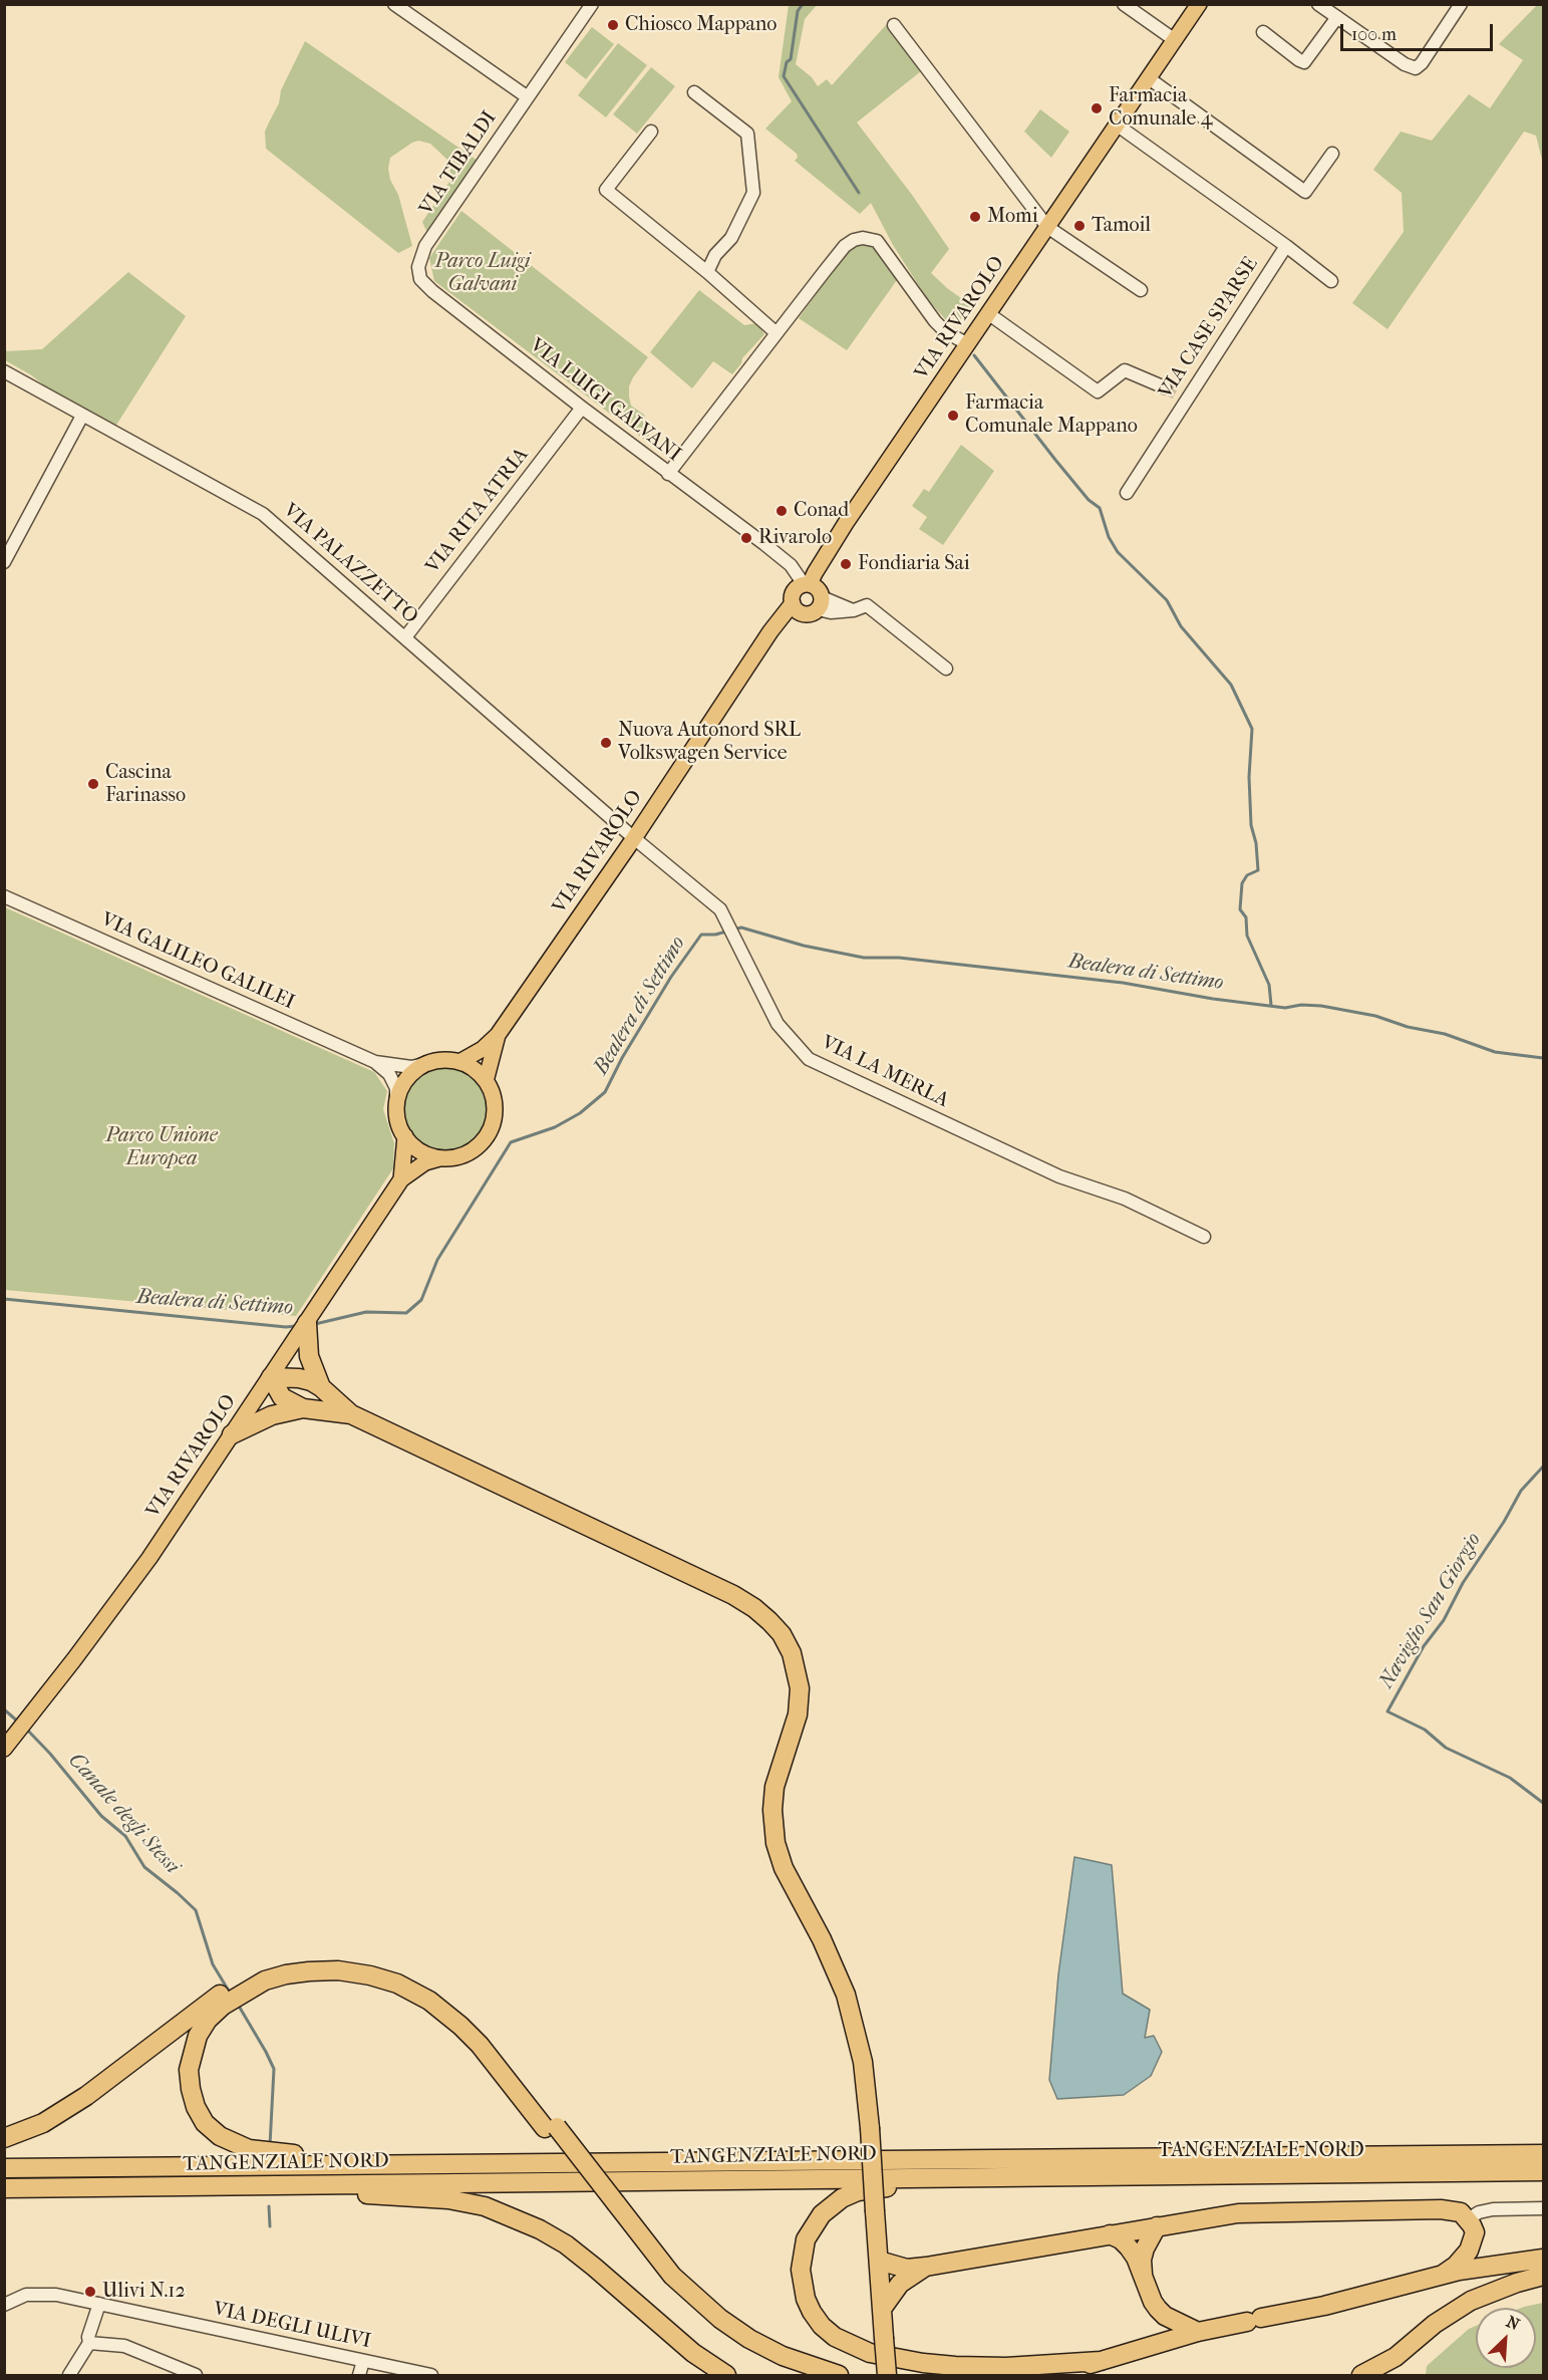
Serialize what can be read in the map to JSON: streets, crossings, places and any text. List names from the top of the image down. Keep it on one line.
{"streets":{"highway":["TANGENZIALE NORD"],"main road":["VIA RIVAROLO"],"street":["VIA TIBALDI","VIA CASE SPARSE","VIA LUIGI GALVANI","VIA RITA ATRIA","VIA PALAZZETTO","VIA GALILEO GALILEI","VIA LA MERLA","VIA DEGLI ULIVI"]},"crossings":[["VIA TIBALDI","VIA LUIGI GALVANI"],["VIA RIVAROLO","VIA CASE SPARSE"],["VIA RIVAROLO","VIA LUIGI GALVANI"],["VIA RIVAROLO","VIA PALAZZETTO"],["VIA RIVAROLO","VIA GALILEO GALILEI"],["VIA RIVAROLO","VIA LA MERLA"],["VIA LUIGI GALVANI","VIA RITA ATRIA"],["VIA RITA ATRIA","VIA PALAZZETTO"],["VIA PALAZZETTO","VIA LA MERLA"]],"water":["Bealera di Settimo","Naviglio San Giorgio","Canale degli Stessi"],"parks":["Parco Luigi Galvani","Parco Unione Europea"],"places":["Chiosco Mappano","Farmacia Comunale 4","Momi","Tamoil","Farmacia Comunale Mappano","Conad","Rivarolo","Fondiaria Sai","Nuova Autonord SRL Volkswagen Service","Cascina Farinasso","Ulivi N.12"],"scale_bar":"100 m","north":"top right"}
